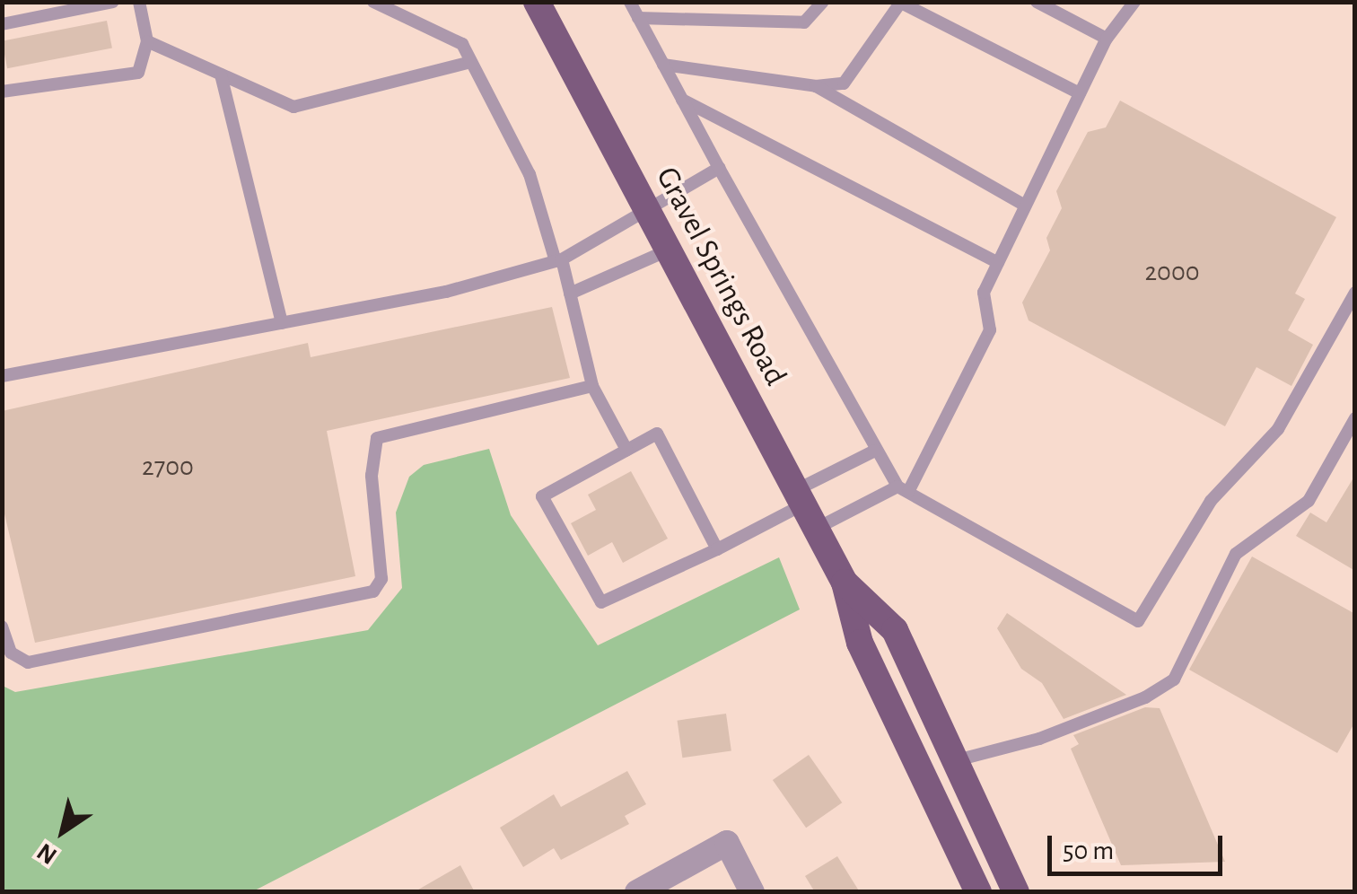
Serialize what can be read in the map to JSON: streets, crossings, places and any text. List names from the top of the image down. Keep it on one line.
{"streets":{"main road":["Gravel Springs Road"]},"house_numbers":["2000","2700"],"scale_bar":"50 m","north":"bottom left"}
